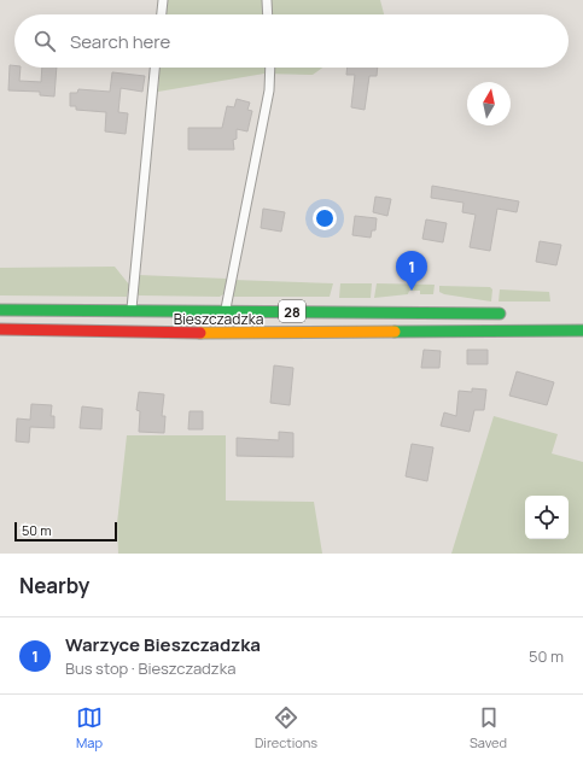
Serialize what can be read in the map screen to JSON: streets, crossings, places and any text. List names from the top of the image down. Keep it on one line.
{"streets":{"main road":["28","Bieszczadzka"]},"scale_bar":"50 m","north":"top","page":{"search":"Search here","pins":"1","scale":"50 m","heading":"Nearby","list":[{"mark":"1","name":"Warzyce Bieszczadzka","note":"Bus stop · Bieszczadzka","value":"50 m"}],"nav":["Map","Directions","Saved"]}}
